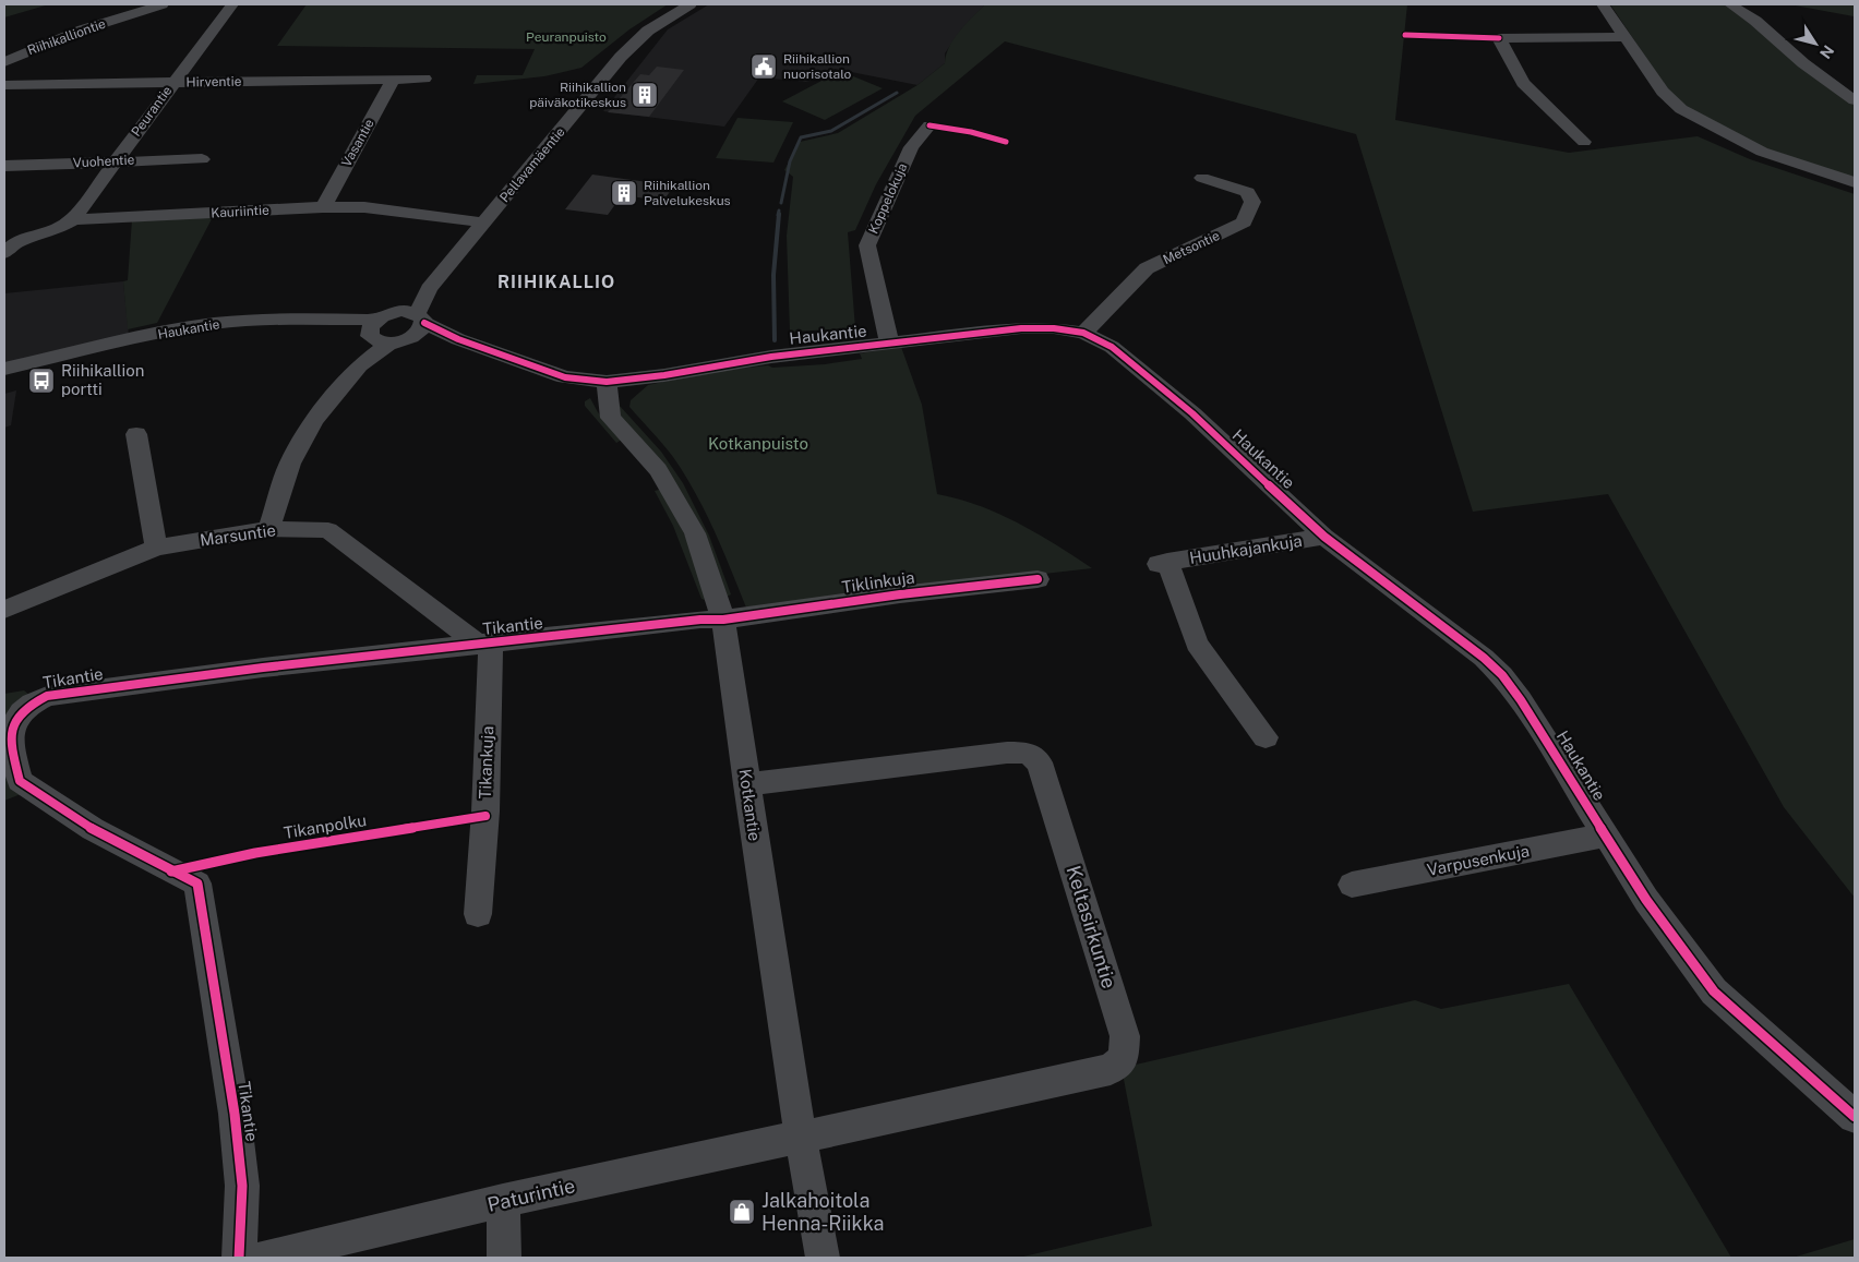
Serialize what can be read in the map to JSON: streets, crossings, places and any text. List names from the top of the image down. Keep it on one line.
{"streets":{"street":["Riihikalliontie","Hirventie","Peurantie","Vasantie","Vuohentie","Pellavamäentie","Koppelokuja","Kauriintie","Metsontie","Haukantie","Marsuntie","Huuhkajankuja","Tiklinkuja","Tikantie","Tikankuja","Kotkantie","Varpusenkuja","Keltasirkuntie","Paturintie"],"cycle path":["Tikanpolku"]},"crossings":[["Hirventie","Peurantie"],["Hirventie","Vasantie"],["Peurantie","Vuohentie"],["Peurantie","Kauriintie"],["Vasantie","Kauriintie"],["Pellavamäentie","Kauriintie"],["Pellavamäentie","Haukantie"],["Koppelokuja","Haukantie"],["Metsontie","Haukantie"],["Haukantie","Huuhkajankuja"],["Haukantie","Kotkantie"],["Haukantie","Varpusenkuja"],["Marsuntie","Tikantie"],["Marsuntie","Tikankuja"],["Tiklinkuja","Tikantie"],["Tiklinkuja","Kotkantie"],["Tikantie","Tikankuja"],["Tikantie","Kotkantie"],["Kotkantie","Keltasirkuntie"],["Kotkantie","Paturintie"],["Keltasirkuntie","Paturintie"]],"districts":["RIIHIKALLIO"],"parks":["Peuranpuisto","Kotkanpuisto"],"places":{"public building":["Riihikallion nuorisotalo"],"building":["Riihikallion päiväkotikeskus","Riihikallion Palvelukeskus"],"bus stop":["Riihikallion portti"],"shop":["Jalkahoitola Henna-Riikka"]},"north":"bottom right"}
